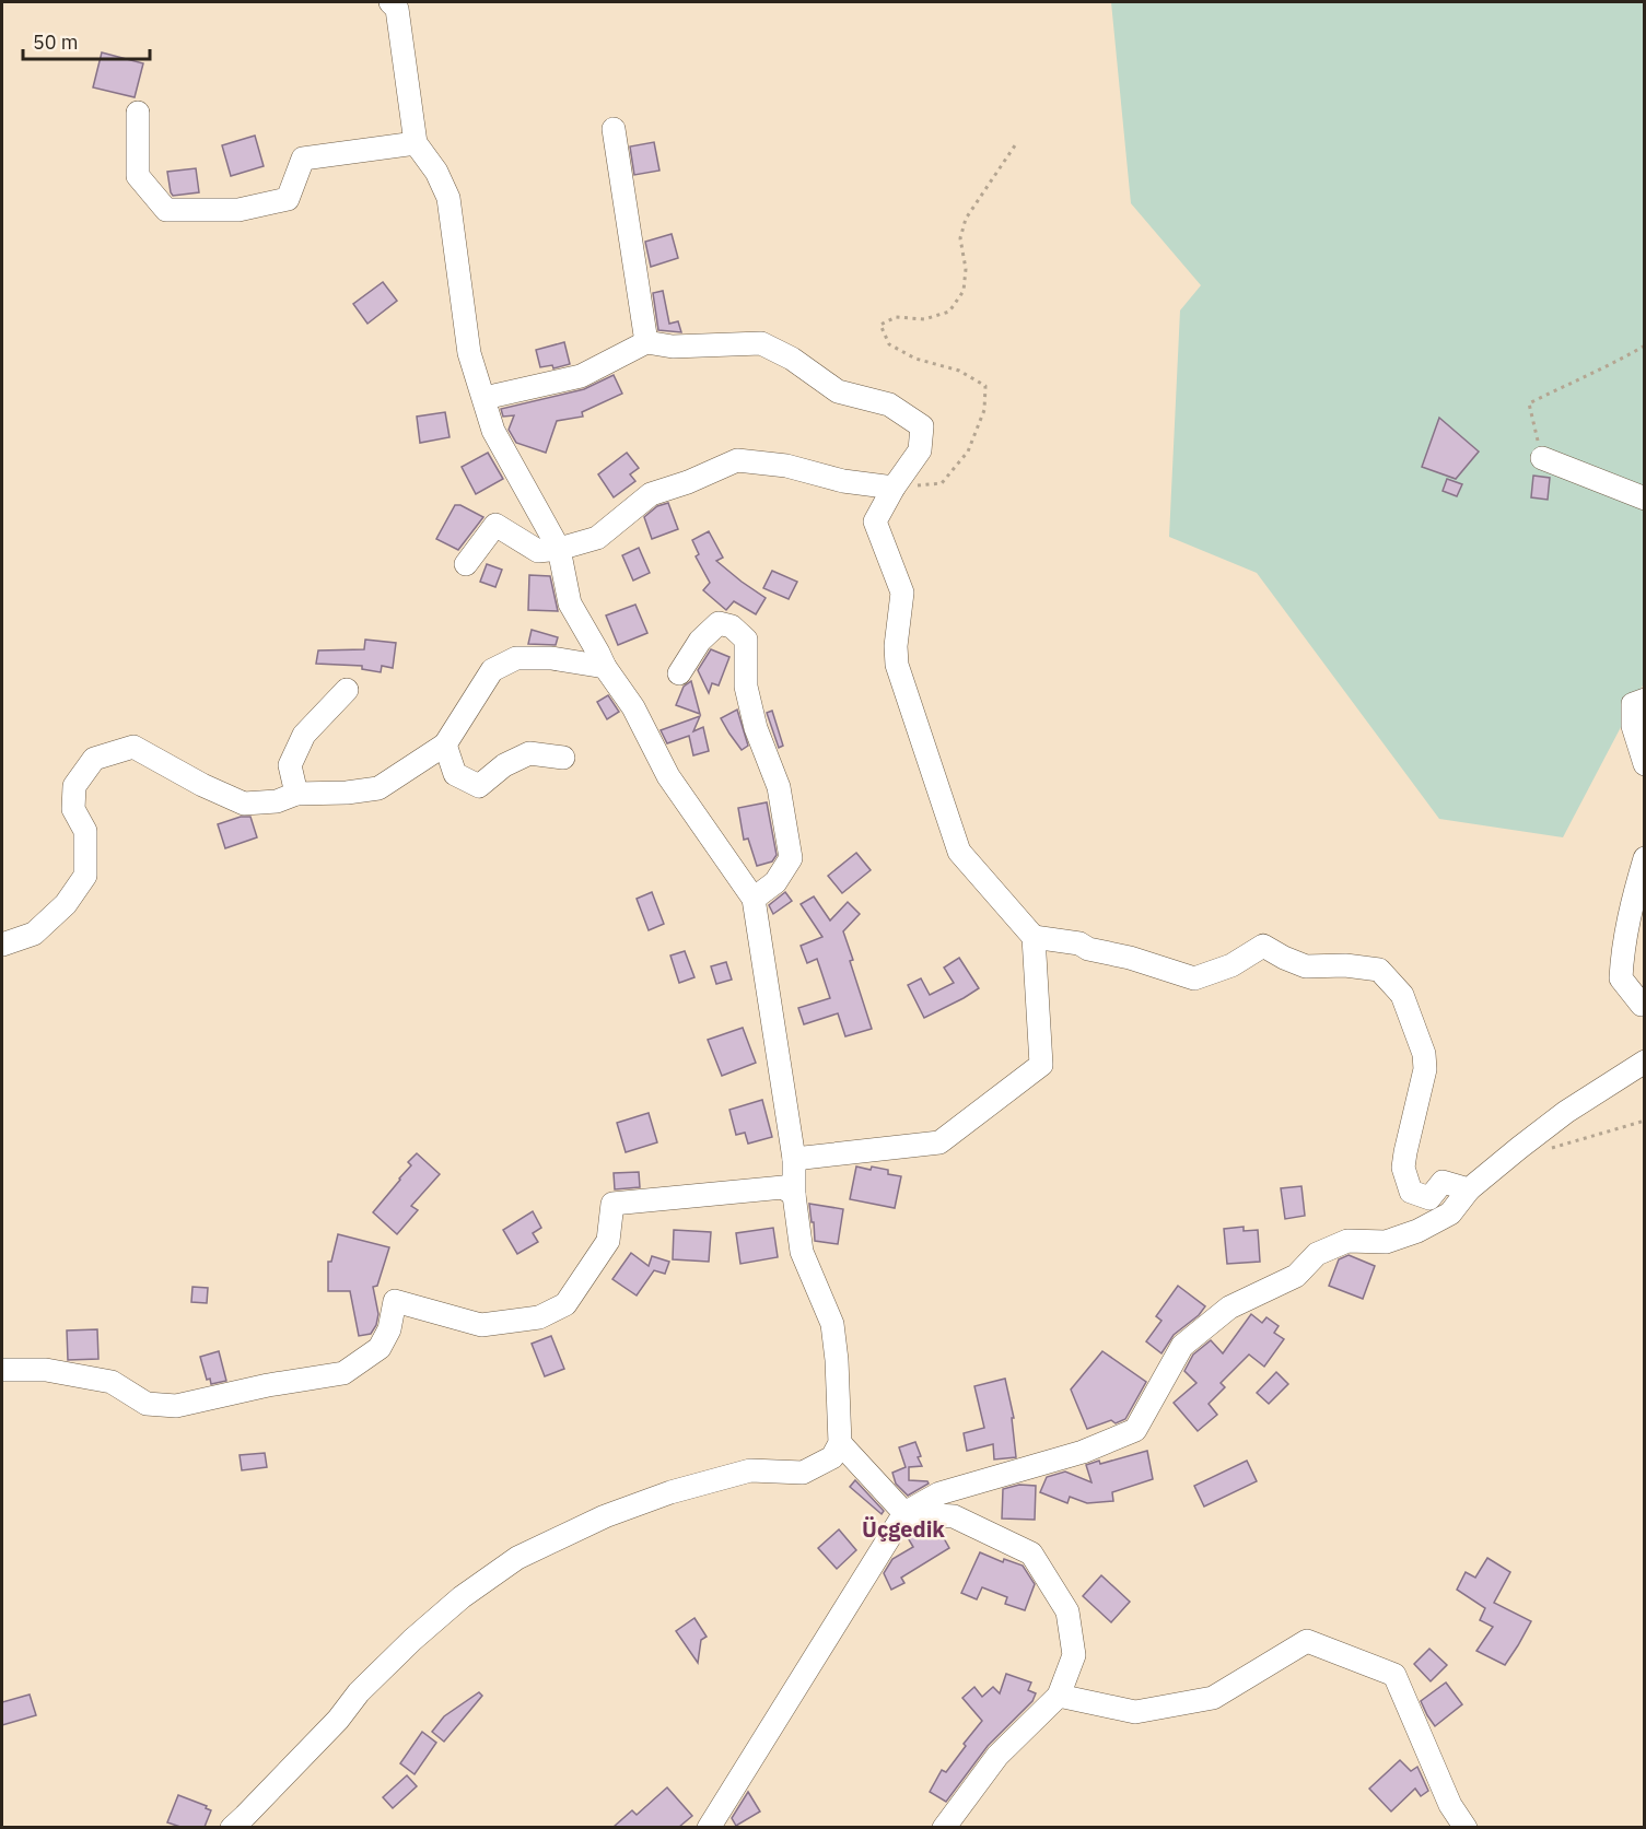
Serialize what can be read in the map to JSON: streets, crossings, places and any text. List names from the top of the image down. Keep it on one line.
{"districts":["Üçgedik"],"scale_bar":"50 m"}
